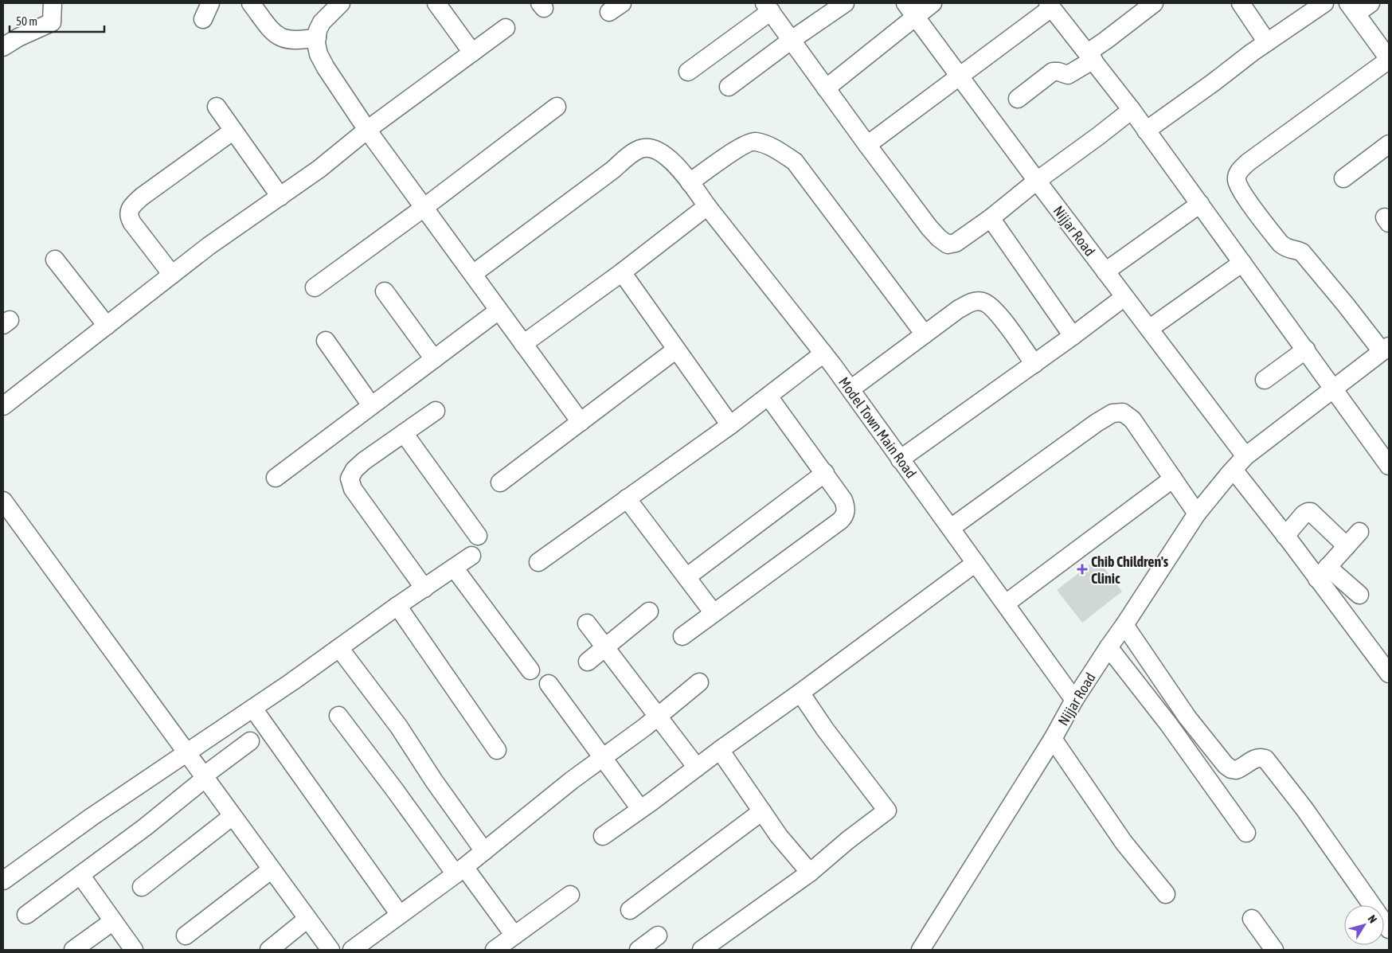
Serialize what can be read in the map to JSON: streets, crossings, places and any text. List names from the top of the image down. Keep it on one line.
{"streets":{"street":["Nijjar Road","Model Town Main Road"]},"crossings":[["Nijjar Road","Model Town Main Road"]],"places":{"health":["Chib Children's Clinic"]},"scale_bar":"50 m","north":"top right"}
